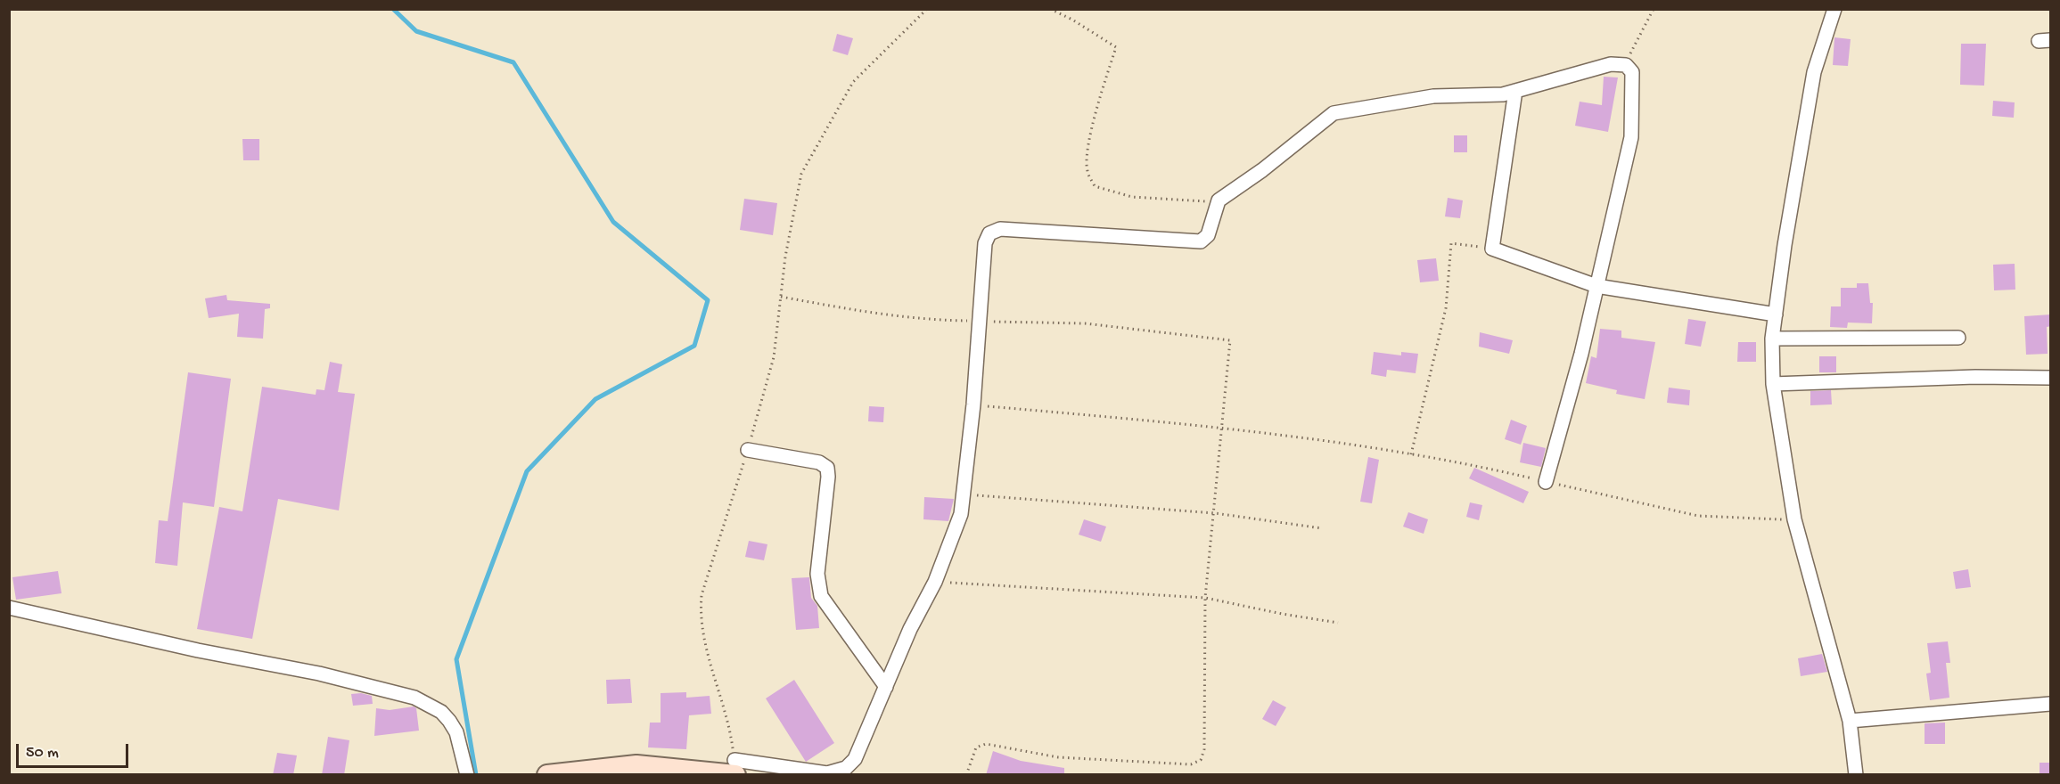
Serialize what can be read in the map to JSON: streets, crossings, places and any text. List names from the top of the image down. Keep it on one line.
{"scale_bar":"50 m"}
